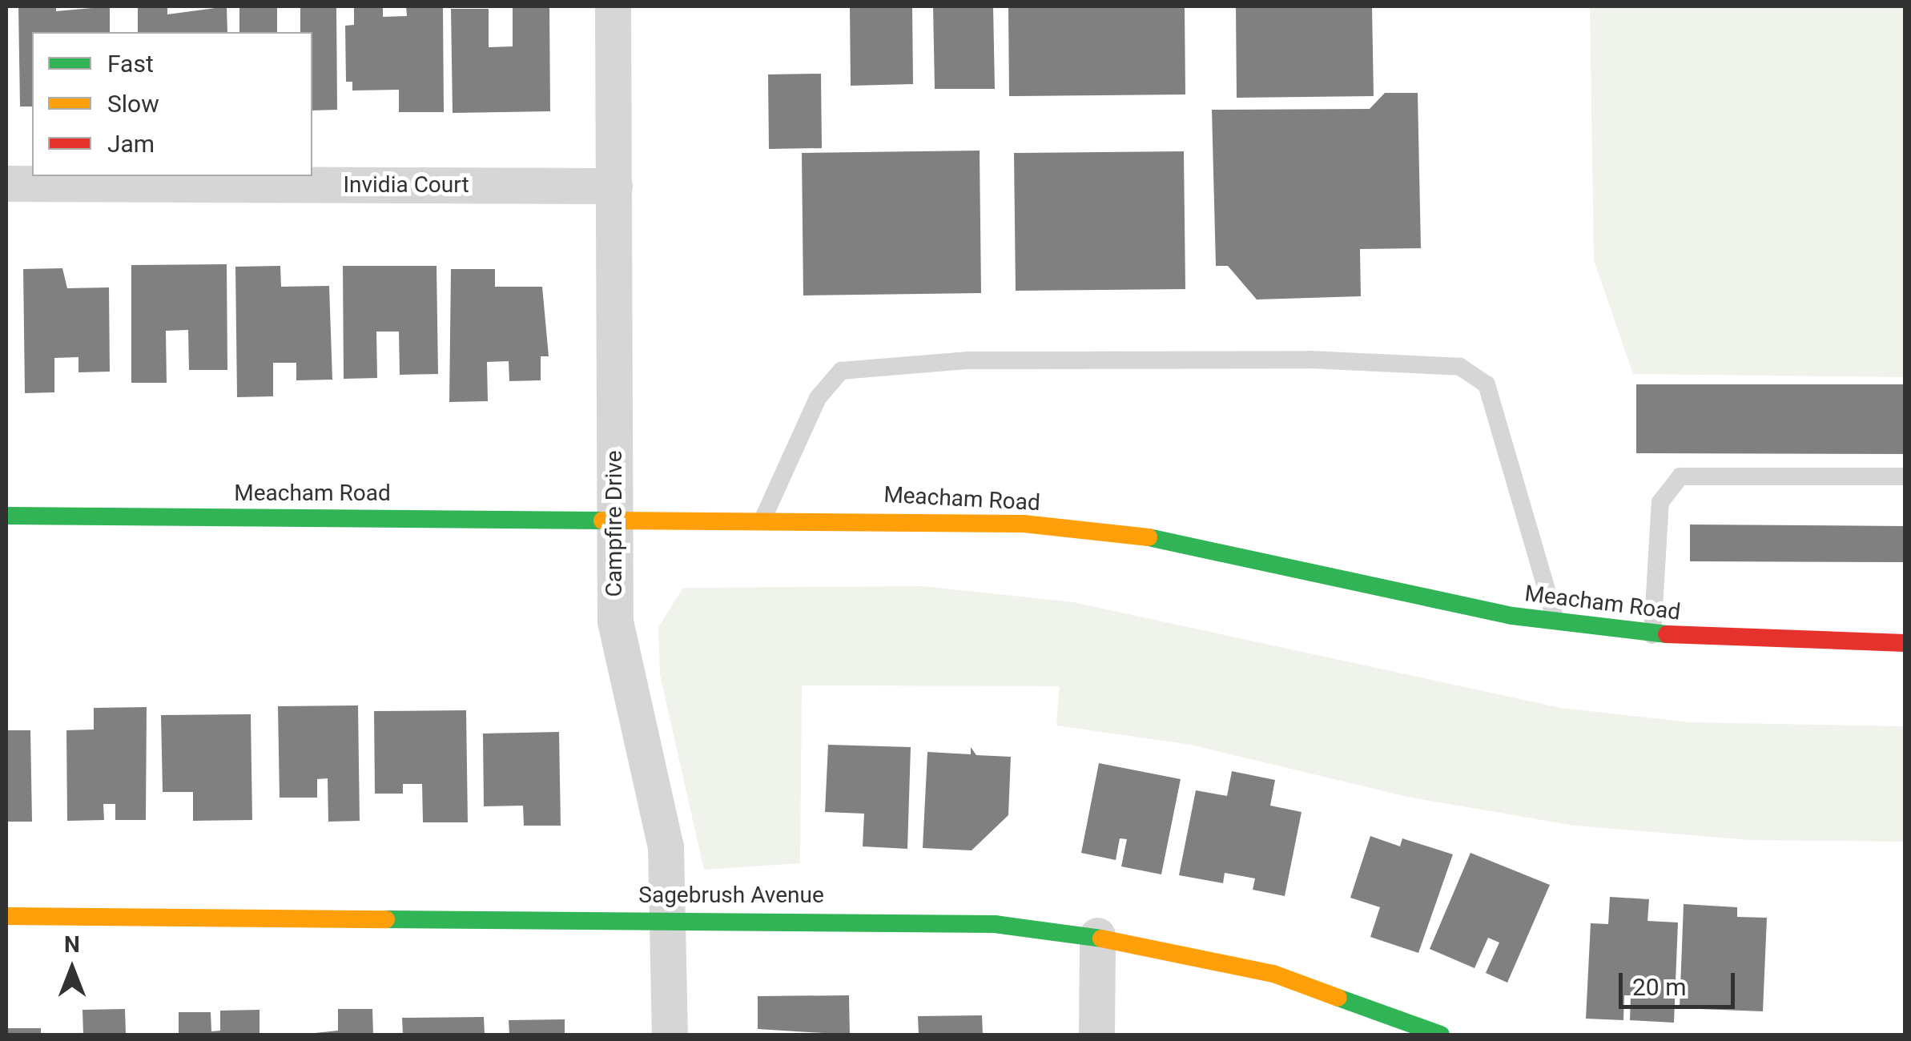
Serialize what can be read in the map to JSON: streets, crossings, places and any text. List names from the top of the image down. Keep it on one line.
{"streets":{"street":["Invidia Court","Meacham Road","Campfire Drive","Sagebrush Avenue"]},"crossings":[["Invidia Court","Campfire Drive"],["Meacham Road","Campfire Drive"],["Campfire Drive","Sagebrush Avenue"]],"legend":["Fast","Slow","Jam"],"scale_bar":"20 m","north":"top"}
